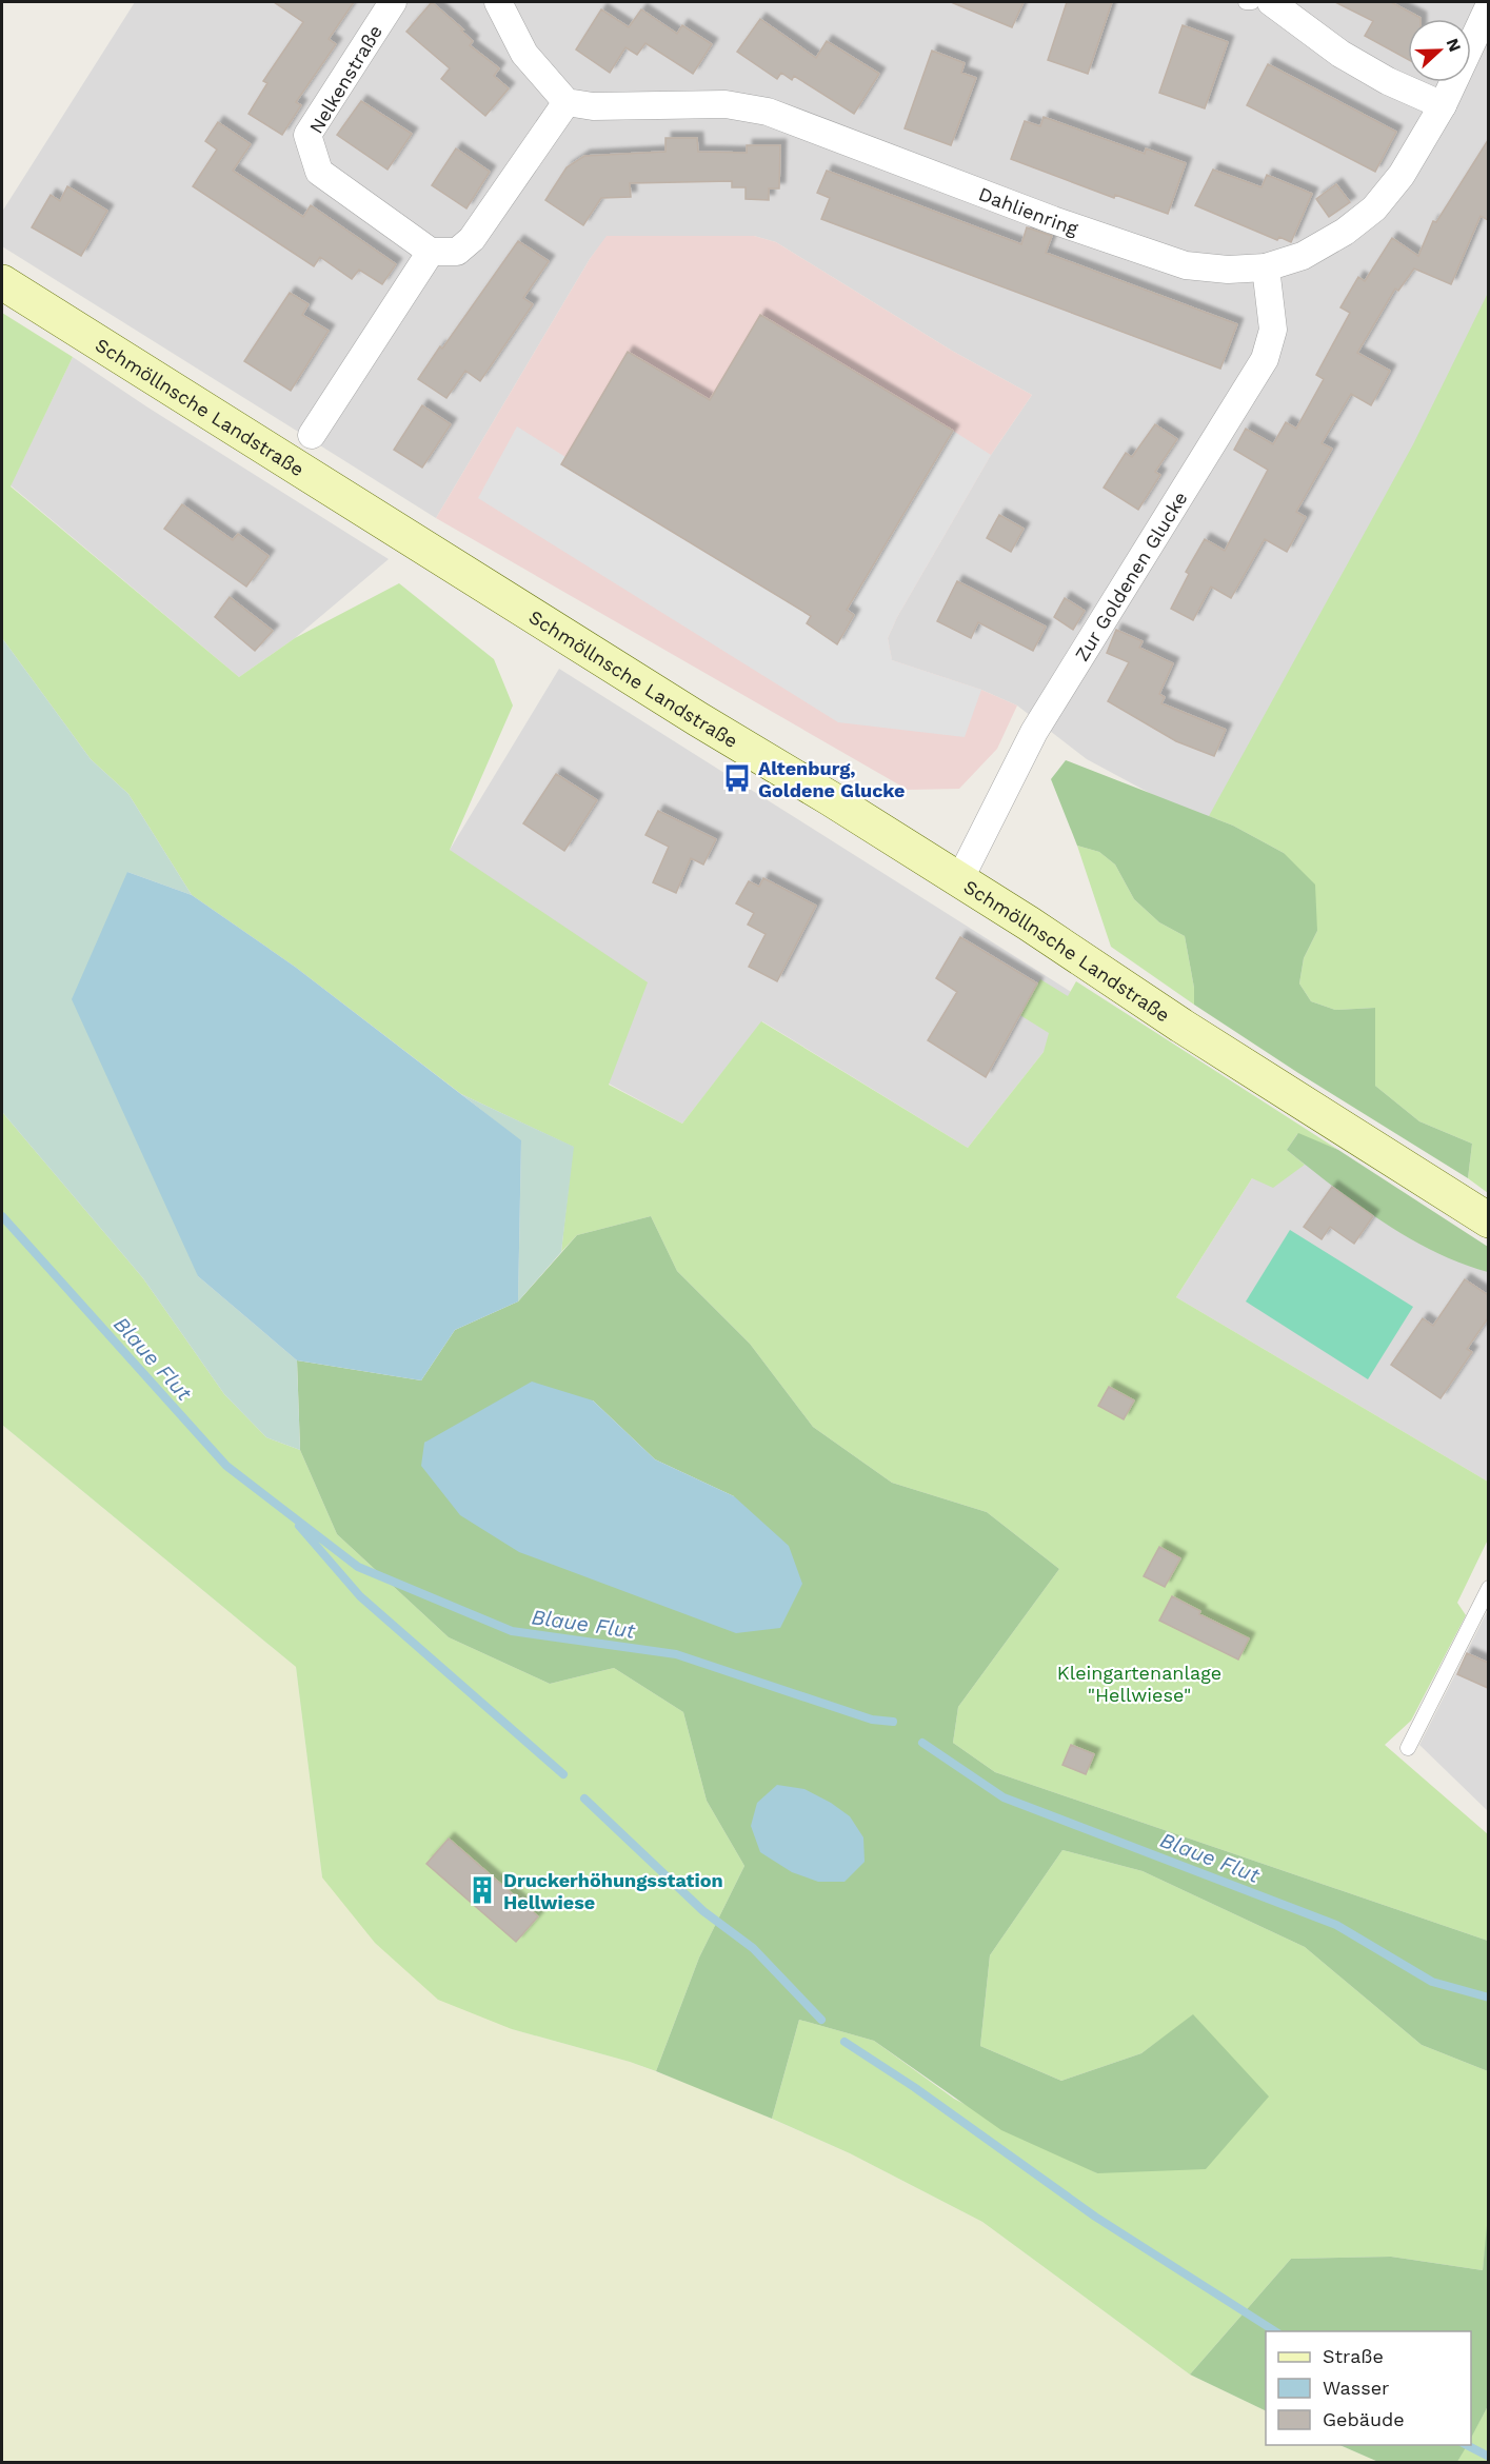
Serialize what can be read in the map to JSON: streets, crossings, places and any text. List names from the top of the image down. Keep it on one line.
{"streets":{"main road":["Schmöllnsche Landstraße"],"street":["Nelkenstraße","Dahlienring","Zur Goldenen Glucke"]},"crossings":[["Dahlienring","Zur Goldenen Glucke"],["Schmöllnsche Landstraße","Zur Goldenen Glucke"]],"water":["Blaue Flut"],"parks":["Kleingartenanlage \"Hellwiese\""],"places":{"bus stop":["Altenburg, Goldene Glucke"],"building":["Druckerhöhungsstation Hellwiese"]},"legend":["Straße","Wasser","Gebäude"],"north":"right"}
